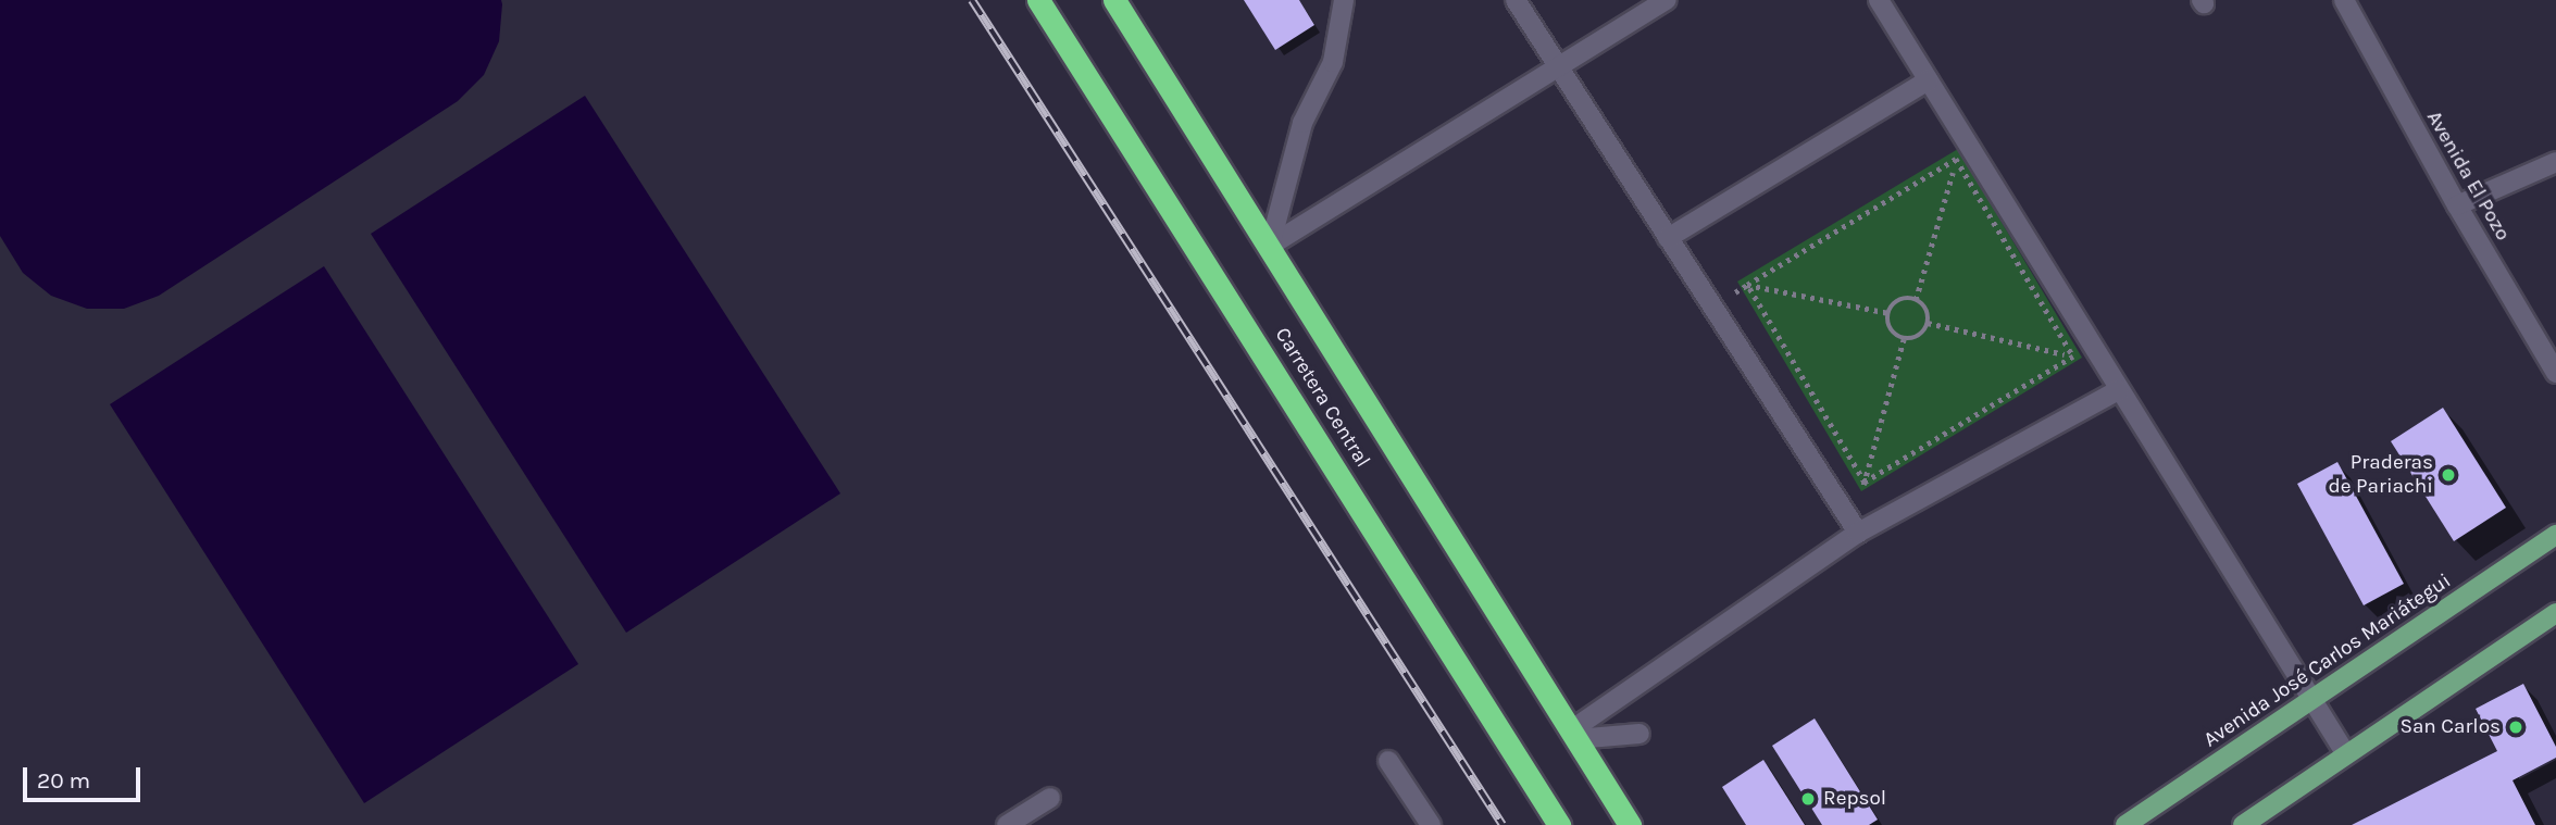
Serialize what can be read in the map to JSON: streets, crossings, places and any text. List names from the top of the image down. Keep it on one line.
{"streets":{"highway":["Carretera Central"],"main road":["Avenida José Carlos Mariátegui"],"street":["Avenida El Pozo"]},"places":["Praderas de Pariachi","San Carlos","Repsol"],"scale_bar":"20 m"}
